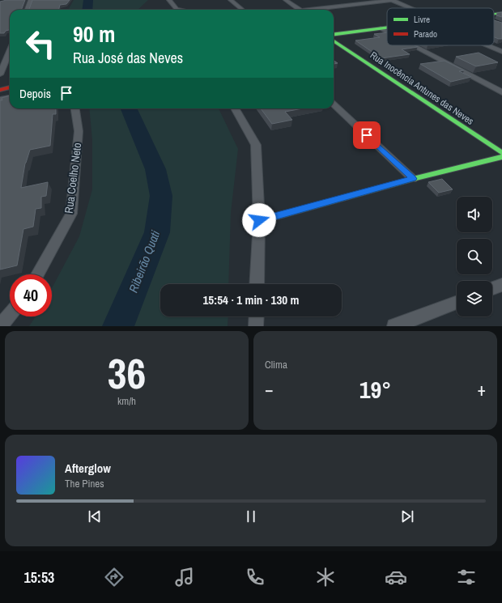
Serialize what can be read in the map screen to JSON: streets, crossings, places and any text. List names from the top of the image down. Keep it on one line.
{"streets":{"street":["Rua Inocência Antunes das Neves","Rua Coelho Neto"]},"water":["Ribeirão Quati"],"legend":["Livre","Parado"],"page":{"turn":["90 m","Rua José das Neves"],"then":"Depois","limit":"40","trip":"15:54 · 1 min · 130 m","tile":[["36","km/h"],"Clima"],"heat":["−","19°","+"],"song":["Afterglow","The Pines"],"tabs":"15:53"}}
